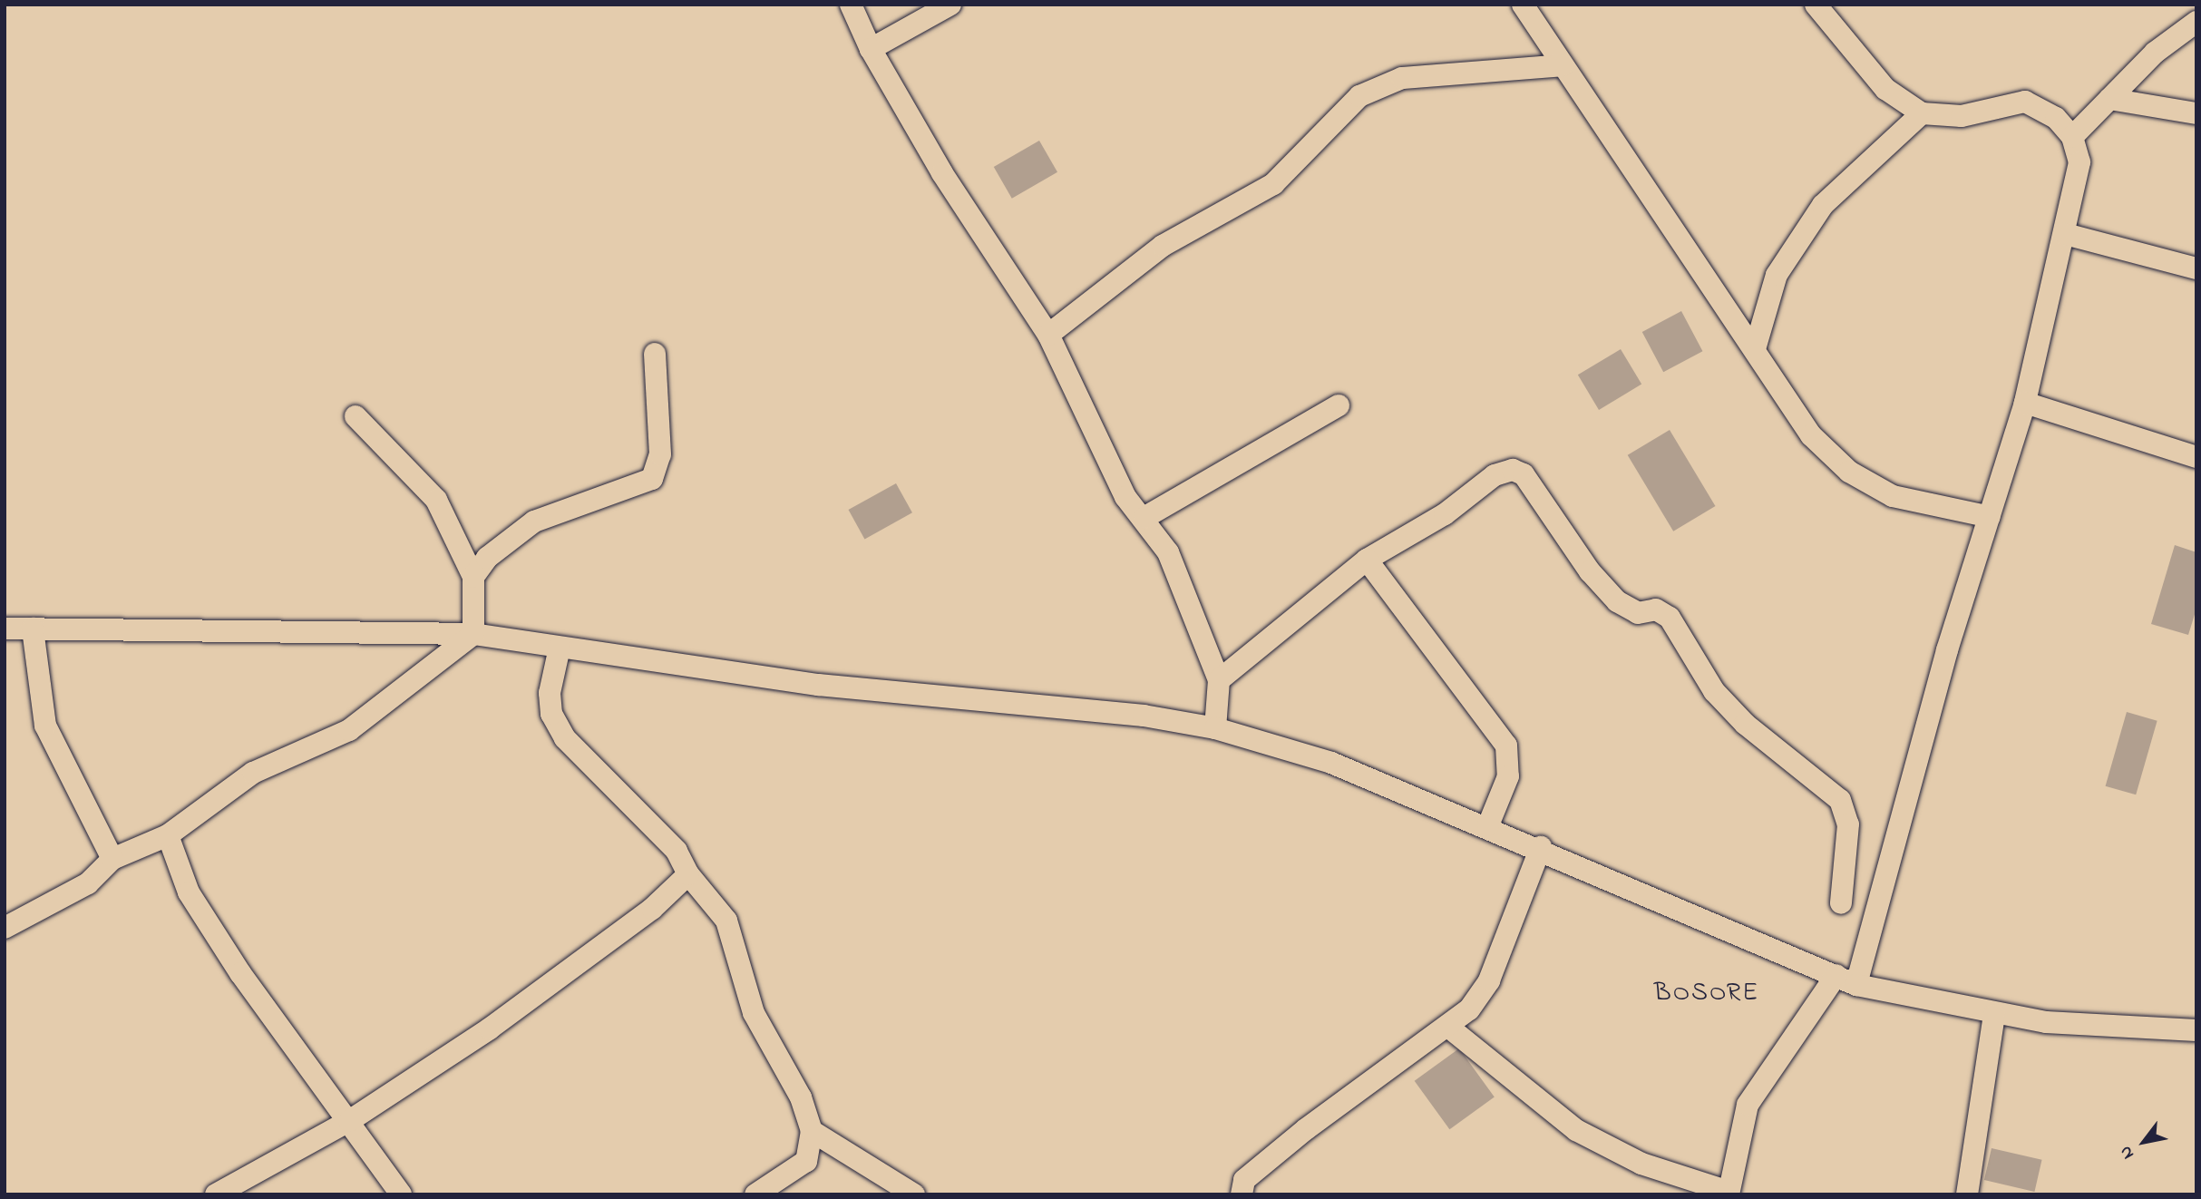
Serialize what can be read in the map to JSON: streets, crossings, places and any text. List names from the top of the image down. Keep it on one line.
{"districts":["BOSORE"],"north":"bottom left"}
